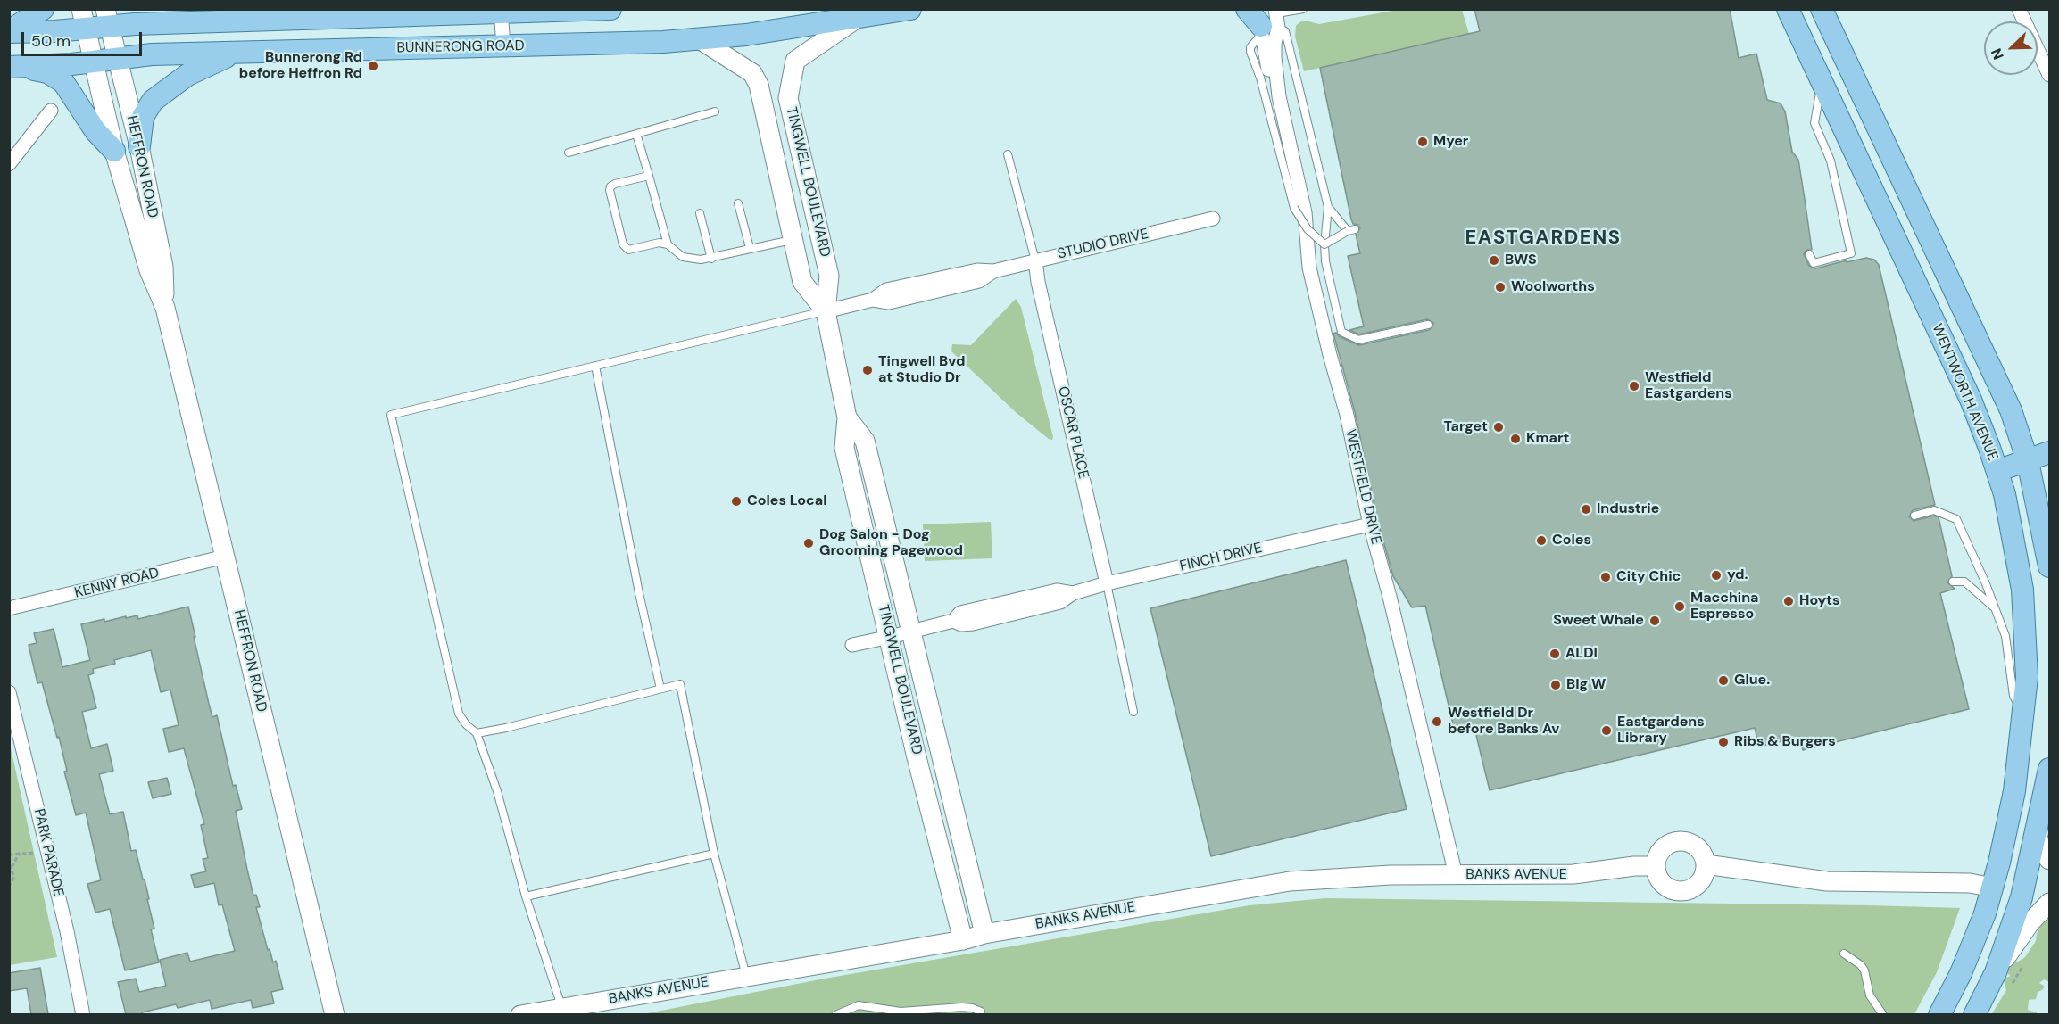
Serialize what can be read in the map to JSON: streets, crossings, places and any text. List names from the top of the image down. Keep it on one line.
{"streets":{"main road":["BUNNERONG ROAD","WENTWORTH AVENUE"],"street":["HEFFRON ROAD","TINGWELL BOULEVARD","STUDIO DRIVE","OSCAR PLACE","WESTFIELD DRIVE","FINCH DRIVE","KENNY ROAD","PARK PARADE","BANKS AVENUE"]},"crossings":[["BUNNERONG ROAD","HEFFRON ROAD"],["BUNNERONG ROAD","TINGWELL BOULEVARD"],["HEFFRON ROAD","KENNY ROAD"],["TINGWELL BOULEVARD","STUDIO DRIVE"],["TINGWELL BOULEVARD","FINCH DRIVE"],["TINGWELL BOULEVARD","BANKS AVENUE"],["STUDIO DRIVE","OSCAR PLACE"],["OSCAR PLACE","FINCH DRIVE"],["WESTFIELD DRIVE","FINCH DRIVE"],["WESTFIELD DRIVE","BANKS AVENUE"]],"districts":["EASTGARDENS"],"places":["Bunnerong Rd before Heffron Rd","Myer","BWS","Woolworths","Tingwell Bvd at Studio Dr","Westfield Eastgardens","Target","Kmart","Coles Local","Industrie","Coles","Dog Salon - Dog Grooming Pagewood","yd.","City Chic","Hoyts","Macchina Espresso","Sweet Whale","ALDI","Glue.","Big W","Westfield Dr before Banks Av","Eastgardens Library","Ribs & Burgers"],"scale_bar":"50 m","north":"bottom left"}
